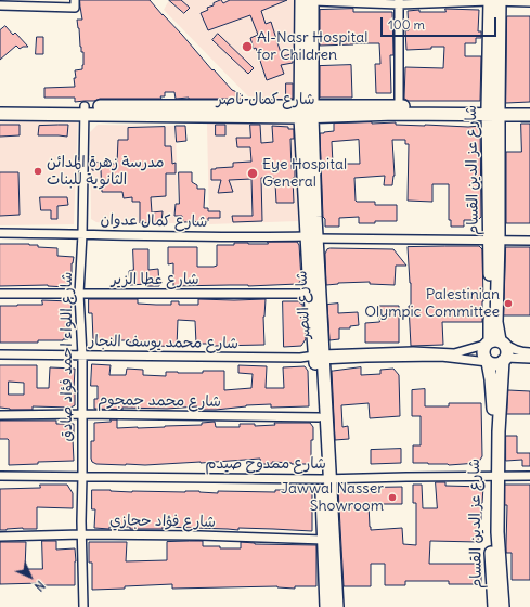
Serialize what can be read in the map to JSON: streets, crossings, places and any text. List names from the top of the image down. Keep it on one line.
{"streets":{"main road":["شارع كمال ناصر","شارع عز الدين القسام","شارع النصر"],"street":["شارع كمال عدوان","شارع عطا الزير","شارع محمد يوسف النجار","شارع اللواء احمد فؤاد صادق","شارع محمد جمجوم","شارع ممدوح صيدم","شارع فؤاد حجازي"]},"crossings":[["شارع كمال ناصر","شارع عز الدين القسام"],["شارع كمال ناصر","شارع النصر"],["شارع كمال ناصر","شارع اللواء احمد فؤاد صادق"],["شارع عز الدين القسام","شارع كمال عدوان"],["شارع عز الدين القسام","شارع محمد يوسف النجار"],["شارع عز الدين القسام","شارع ممدوح صيدم"],["شارع كمال عدوان","شارع النصر"],["شارع كمال عدوان","شارع اللواء احمد فؤاد صادق"],["شارع عطا الزير","شارع النصر"],["شارع عطا الزير","شارع اللواء احمد فؤاد صادق"],["شارع النصر","شارع محمد يوسف النجار"],["شارع النصر","شارع محمد جمجوم"],["شارع النصر","شارع ممدوح صيدم"],["شارع النصر","شارع فؤاد حجازي"],["شارع محمد يوسف النجار","شارع اللواء احمد فؤاد صادق"],["شارع اللواء احمد فؤاد صادق","شارع محمد جمجوم"],["شارع اللواء احمد فؤاد صادق","شارع ممدوح صيدم"],["شارع اللواء احمد فؤاد صادق","شارع فؤاد حجازي"]],"places":["Al-Nasr Hospital for Children","مدرسة زهرة المدائن الثانوية للبنات","Eye Hospital General","Palestinian Olympic Committee","Jawwal Nasser Showroom"],"scale_bar":"100 m","north":"bottom right"}
